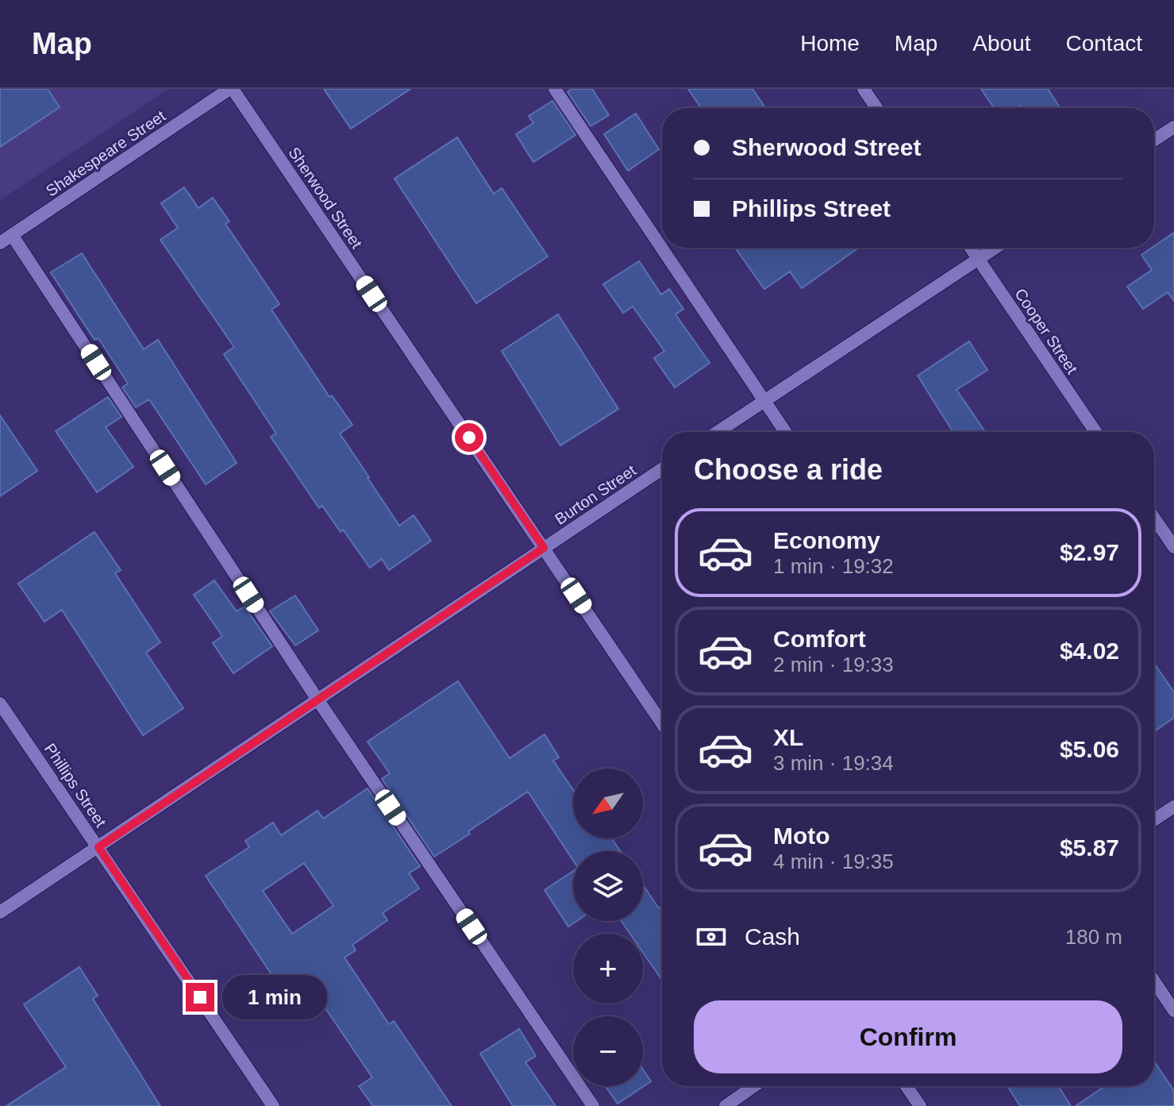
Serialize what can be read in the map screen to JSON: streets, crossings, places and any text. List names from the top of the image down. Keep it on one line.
{"streets":{"street":["Shakespeare Street","Sherwood Street","Cooper Street","Burton Street","Phillips Street"]},"crossings":[["Shakespeare Street","Sherwood Street"],["Sherwood Street","Burton Street"],["Burton Street","Phillips Street"]],"north":"bottom left","page":{"header":"Map","nav":["Home","Map","About","Contact"],"banner":["Sherwood Street","Phillips Street"],"heading":"Choose a ride","list":[{"name":"Economy","note":"1 min · 19:32","value":"$2.97"},{"name":"Comfort","note":"2 min · 19:33","value":"$4.02"},{"name":"XL","note":"3 min · 19:34","value":"$5.06"},{"name":"Moto","note":"4 min · 19:35","value":"$5.87"}],"map_buttons":["+","−"],"pay":["Cash","180 m"],"bubble":"1 min","buttons":"Confirm"}}
